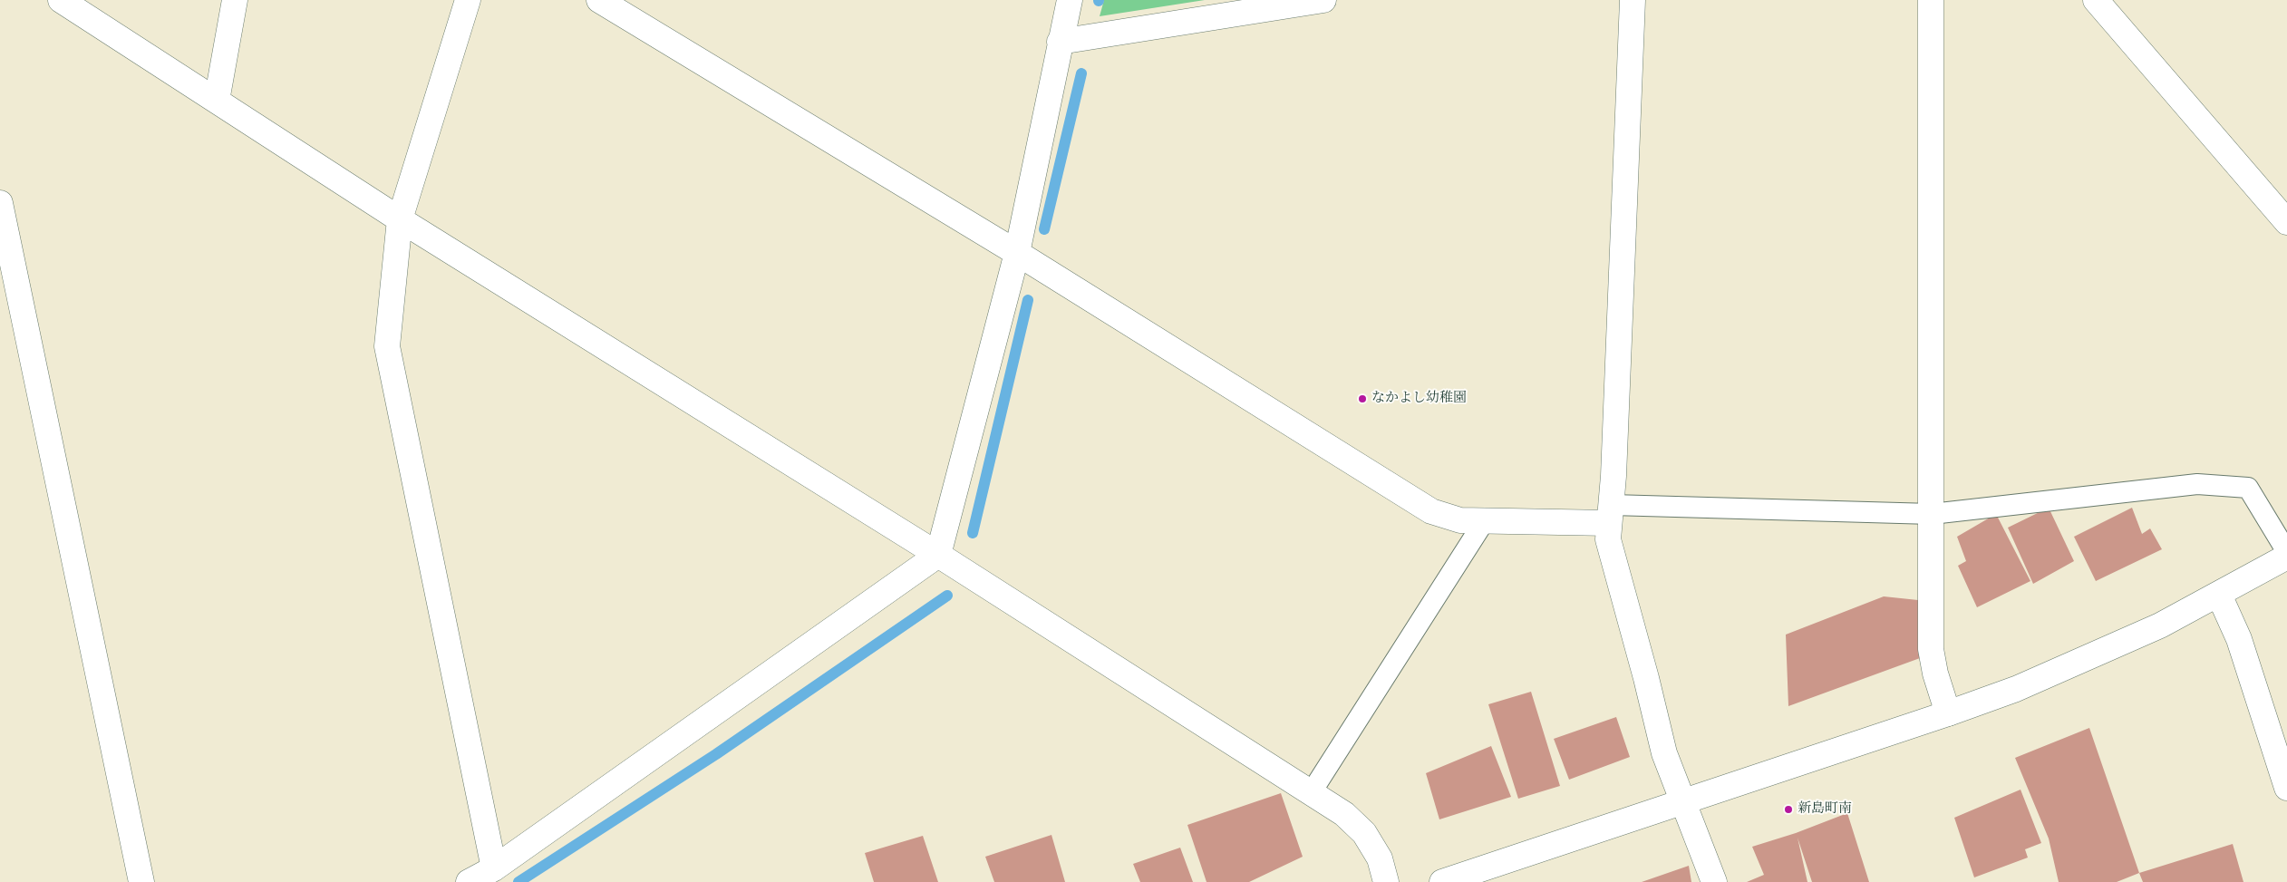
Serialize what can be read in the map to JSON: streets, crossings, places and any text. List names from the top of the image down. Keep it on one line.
{"places":["なかよし幼稚園","新島町南"]}
